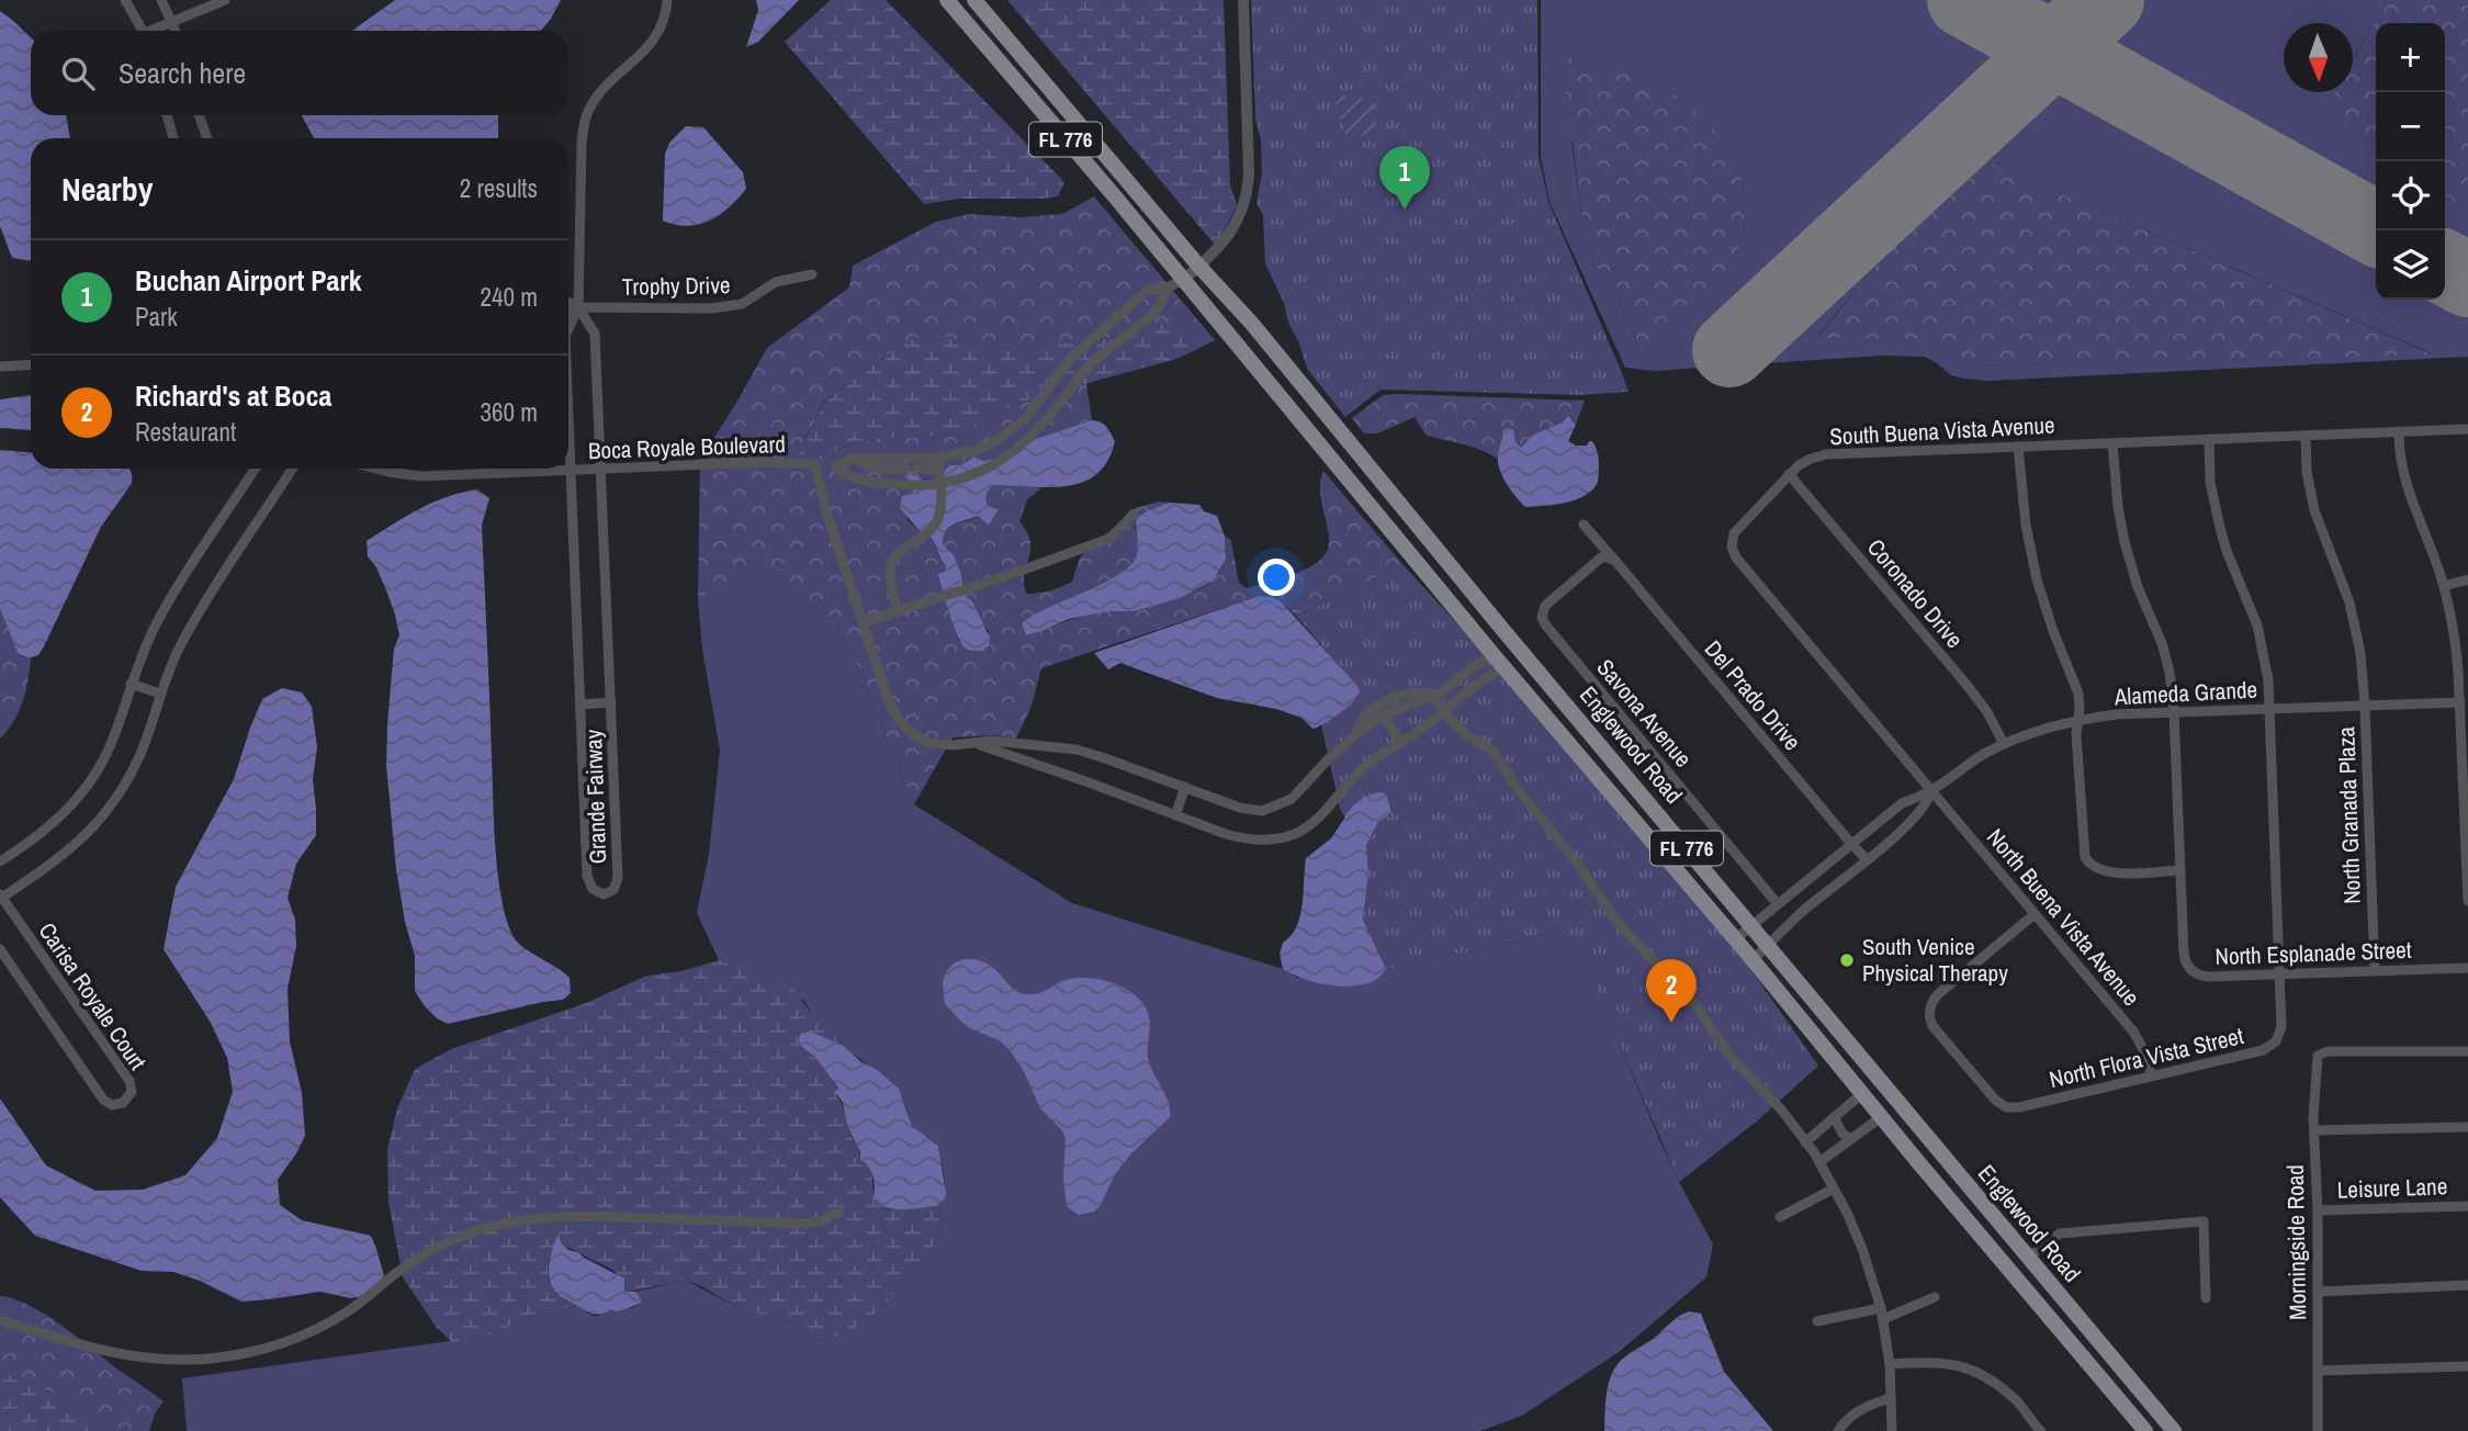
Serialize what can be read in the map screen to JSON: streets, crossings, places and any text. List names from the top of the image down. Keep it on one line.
{"streets":{"main road":["FL 776","Englewood Road"],"street":["Trophy Drive","South Buena Vista Avenue","Boca Royale Boulevard","Coronado Drive","Alameda Grande","Del Prado Drive","Savona Avenue","Grande Fairway","North Granada Plaza","North Buena Vista Avenue","North Esplanade Street","Carisa Royale Court","North Flora Vista Street","Leisure Lane","Morningside Road"]},"crossings":[["FL 776","Englewood Road"],["Trophy Drive","Grande Fairway"],["South Buena Vista Avenue","Coronado Drive"],["South Buena Vista Avenue","Alameda Grande"],["South Buena Vista Avenue","North Granada Plaza"],["South Buena Vista Avenue","North Buena Vista Avenue"],["South Buena Vista Avenue","North Esplanade Street"],["South Buena Vista Avenue","North Flora Vista Street"],["Boca Royale Boulevard","Englewood Road"],["Boca Royale Boulevard","Grande Fairway"],["Coronado Drive","Alameda Grande"],["Alameda Grande","North Granada Plaza"],["Alameda Grande","North Buena Vista Avenue"],["Alameda Grande","North Esplanade Street"],["Alameda Grande","North Flora Vista Street"],["Del Prado Drive","Savona Avenue"],["North Granada Plaza","North Esplanade Street"],["North Buena Vista Avenue","North Flora Vista Street"],["North Esplanade Street","North Flora Vista Street"],["Leisure Lane","Morningside Road"]],"places":["South Venice Physical Therapy"],"north":"bottom","page":{"map_buttons":["+","−"],"search":"Search here","heading":["Nearby","2 results"],"pins":["1","2"],"list":[{"mark":"1","name":"Buchan Airport Park","note":"Park","value":"240 m"},{"mark":"2","name":"Richard's at Boca","note":"Restaurant","value":"360 m"}]}}
